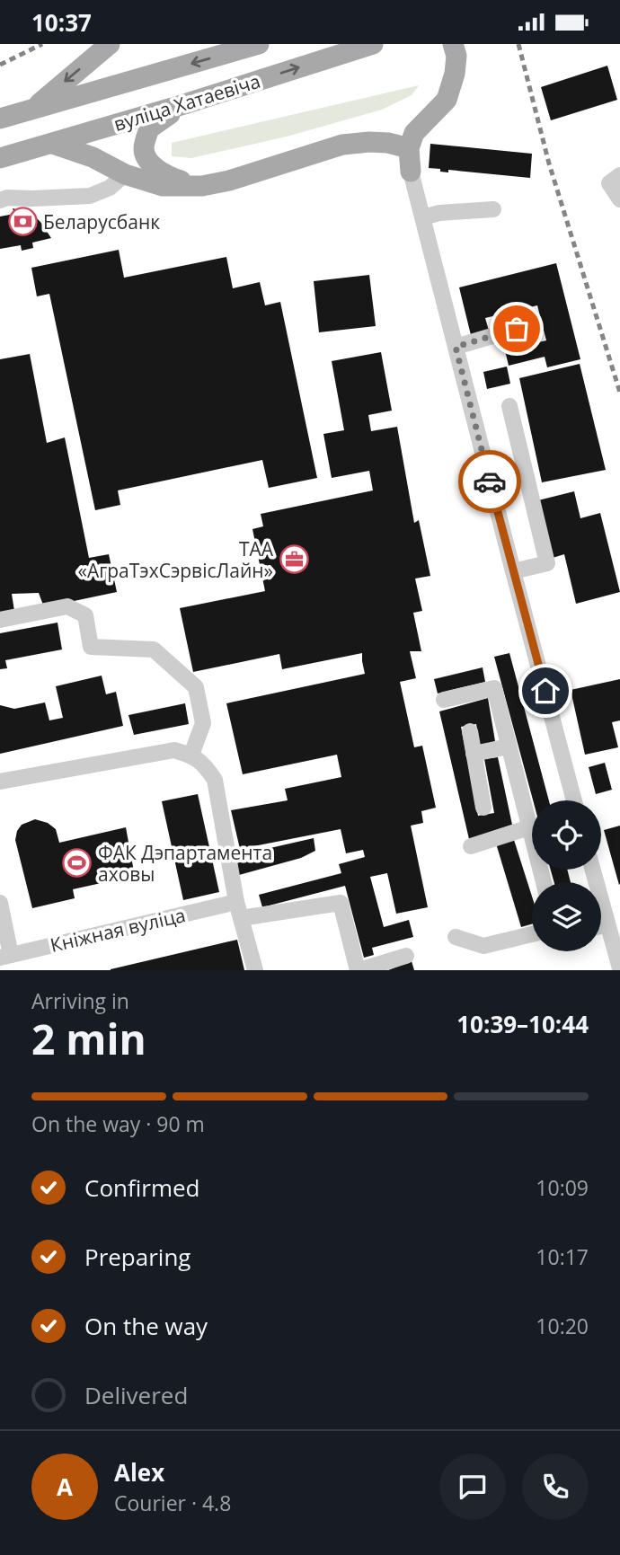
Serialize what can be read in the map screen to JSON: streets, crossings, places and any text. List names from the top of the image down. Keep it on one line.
{"streets":{"main road":["вуліца Хатаевіча"],"street":["Кніжная вуліца"]},"places":{"bank":["Беларусбанк"],"office":["ТАА «АграТэхСэрвісЛайн»"],"sports":["ФАК Дэпартамента аховы"]},"page":{"status":"10:37","heading":["2 min","Arriving in","10:39–10:44"],"panel":["Alex","Courier · 4.8"],"bar":"On the way · 90 m","list":[["Confirmed","10:09"],["Preparing","10:17"],["On the way","10:20"],"Delivered"],"round":"A"}}
